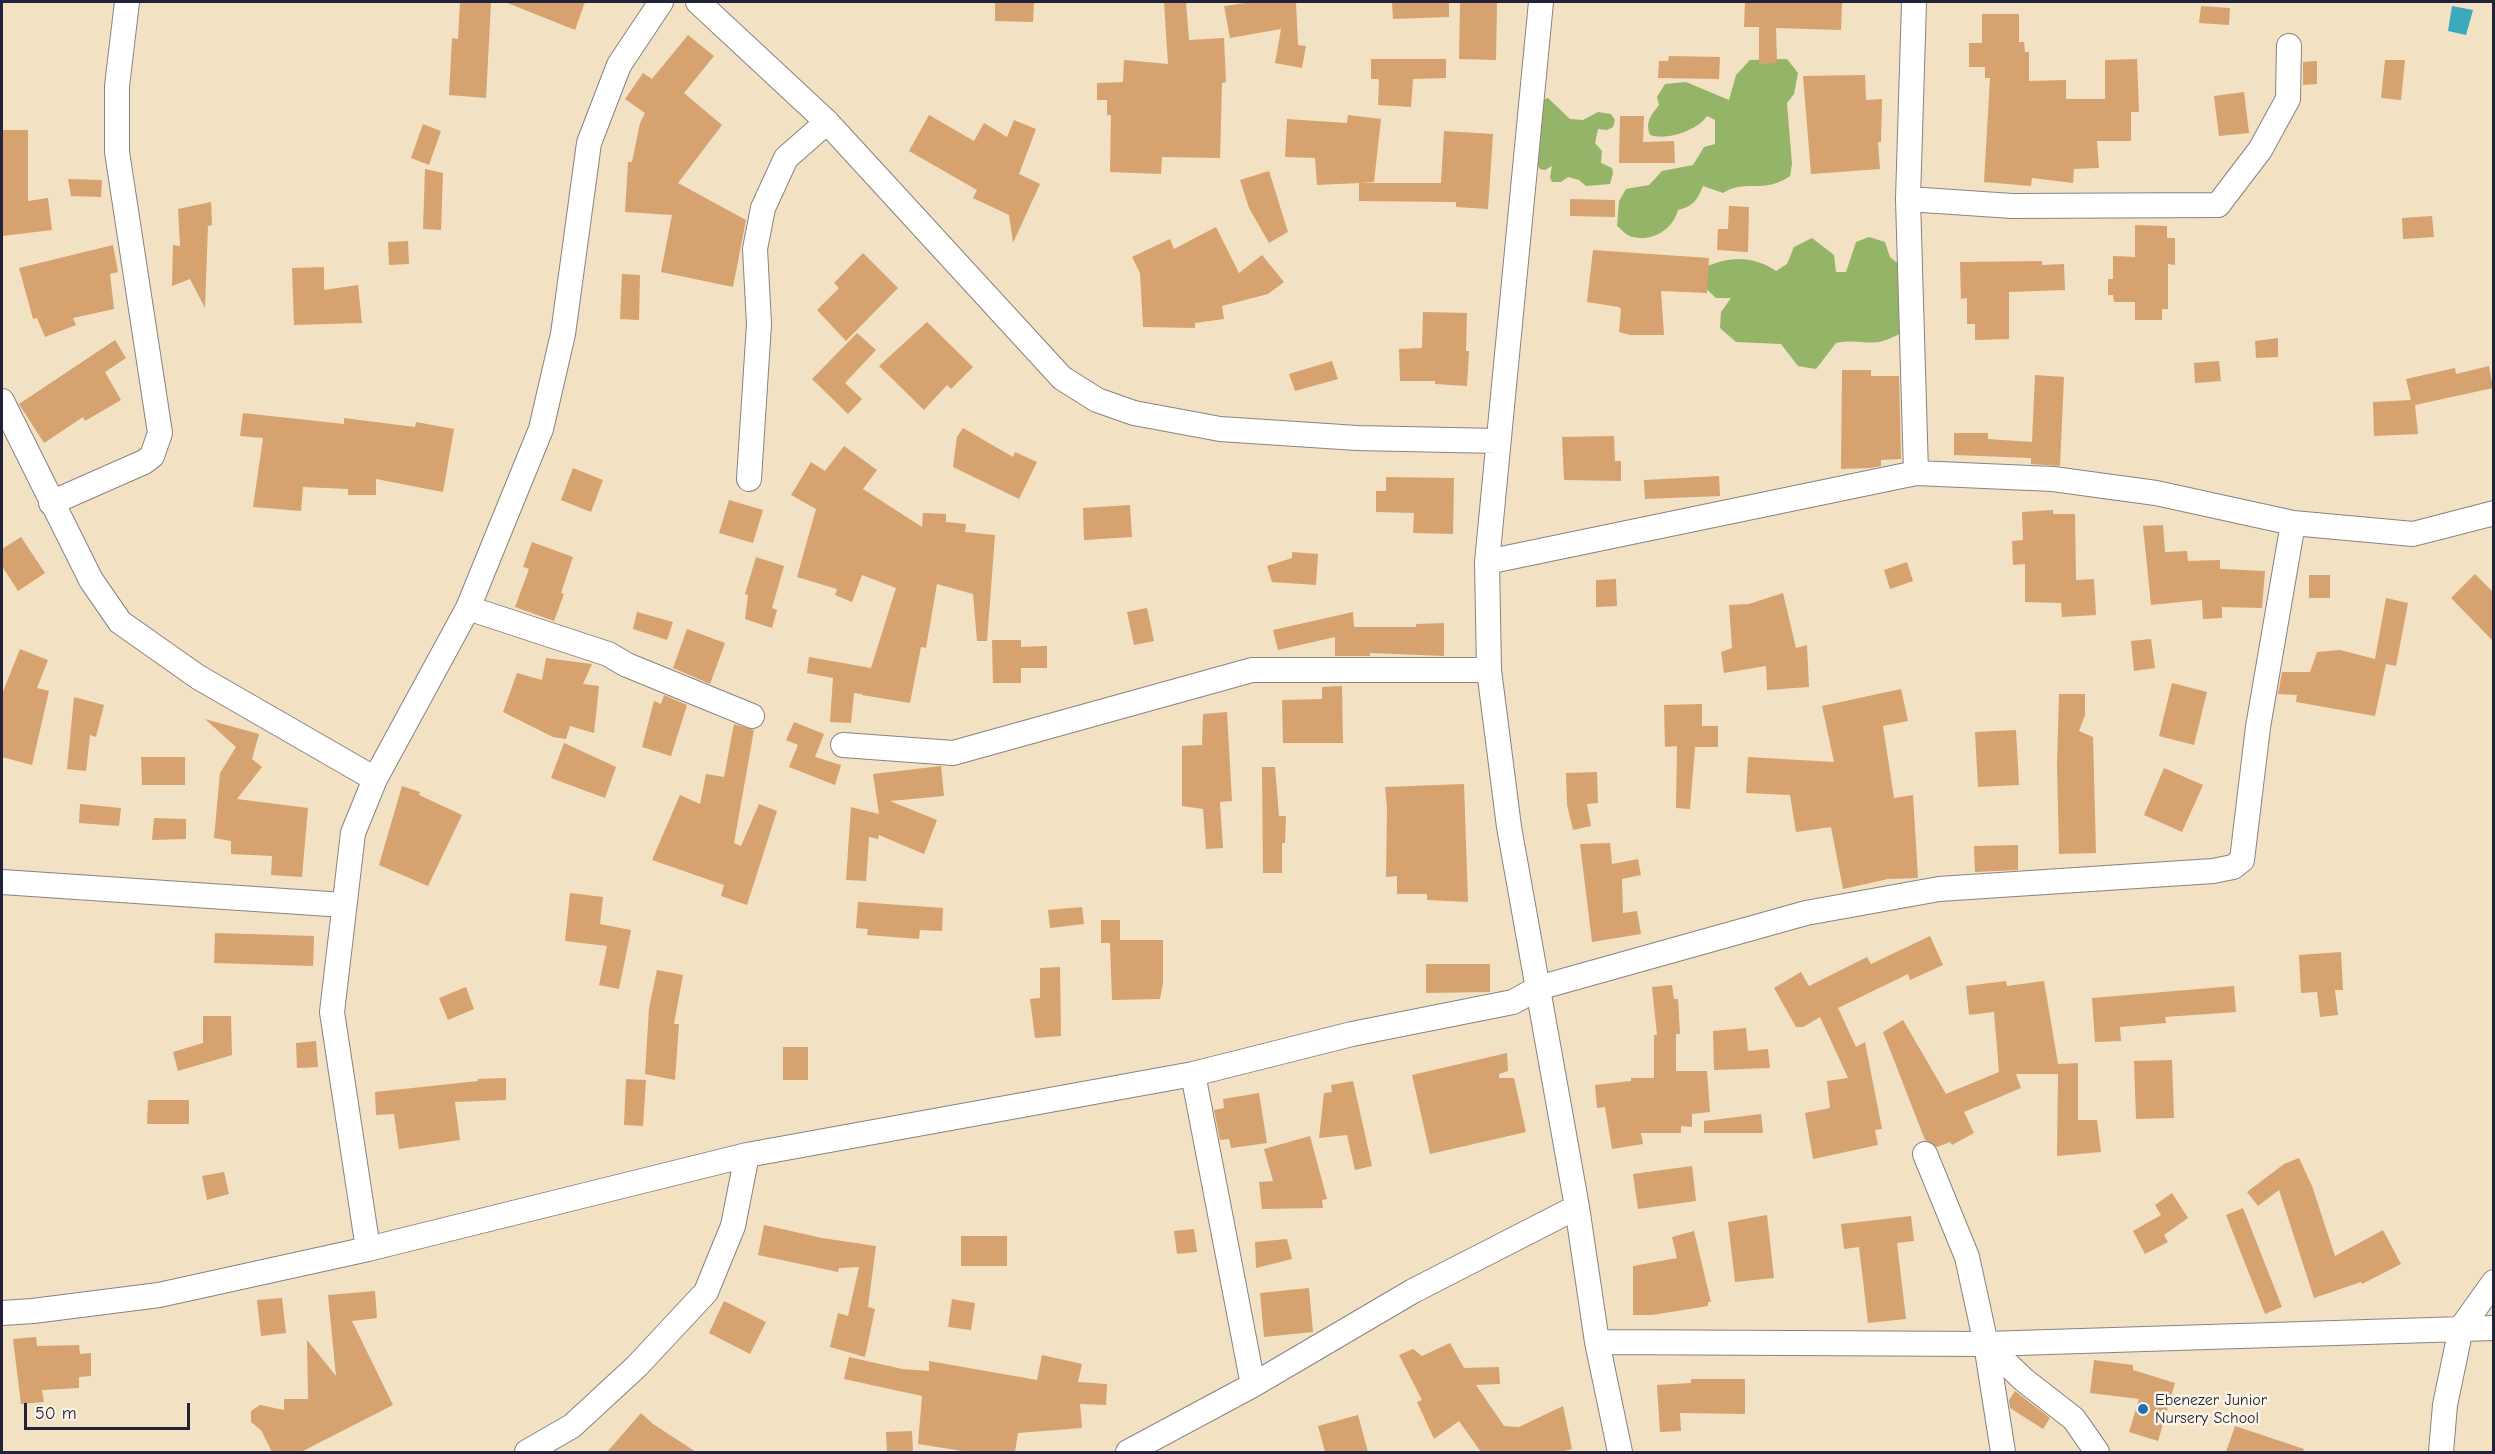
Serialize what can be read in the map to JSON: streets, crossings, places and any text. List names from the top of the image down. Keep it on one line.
{"places":["Ebenezer Junior Nursery School"],"scale_bar":"50 m"}
